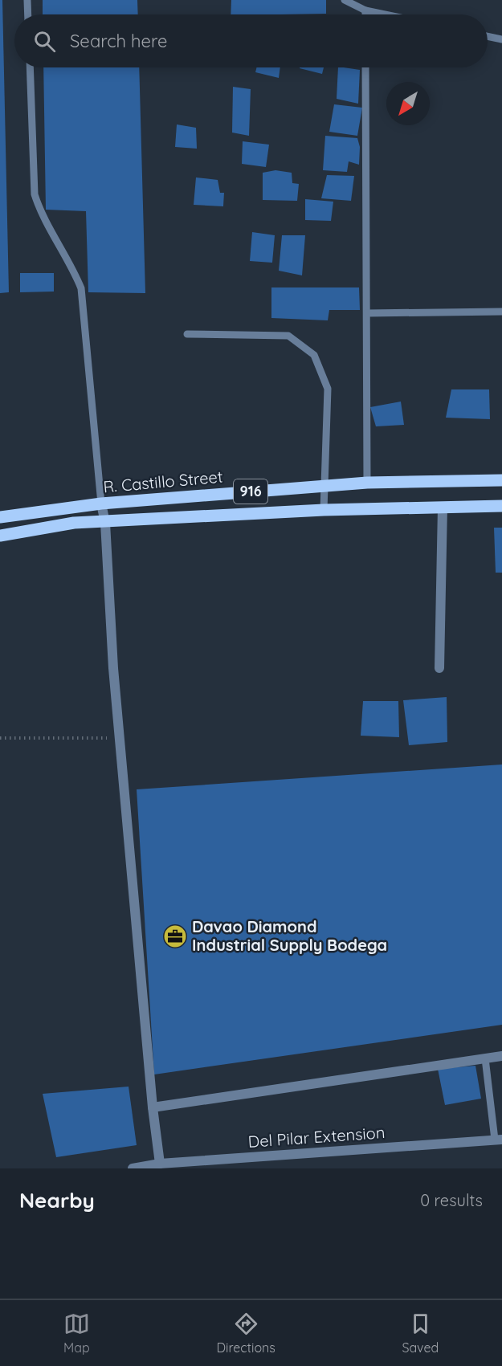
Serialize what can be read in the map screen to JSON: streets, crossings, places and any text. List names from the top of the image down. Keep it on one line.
{"streets":{"main road":["R. Castillo Street","916"],"street":["Del Pilar Extension"]},"places":{"office":["Davao Diamond Industrial Supply Bodega"]},"north":"bottom left","page":{"search":"Search here","heading":["Nearby","0 results"],"nav":["Map","Directions","Saved"]}}
